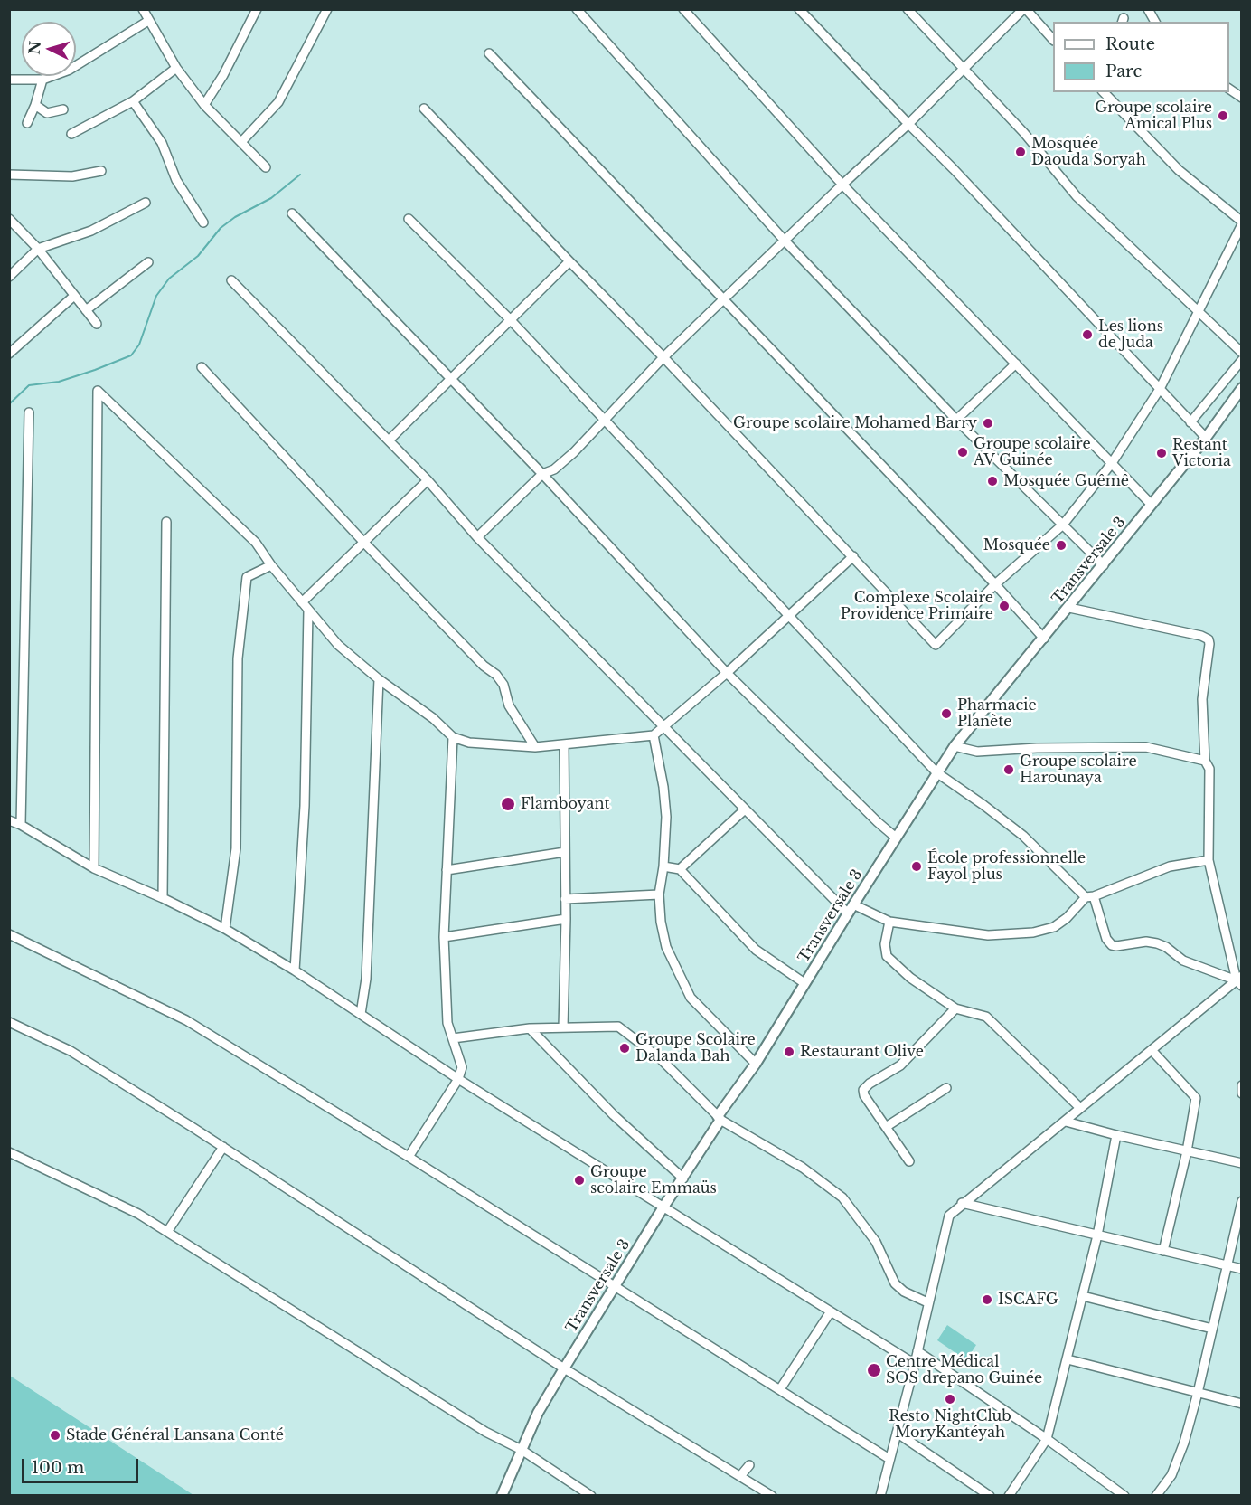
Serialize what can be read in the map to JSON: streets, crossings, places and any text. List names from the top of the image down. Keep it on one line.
{"streets":{"main road":["Transversale 3"]},"places":["Groupe scolaire Amical Plus","Mosquée Daouda Soryah","Les lions de Juda","Groupe scolaire Mohamed Barry","Groupe scolaire AV Guinée","Restant Victoria","Mosquée Guêmê","Mosquée","Complexe Scolaire Providence Primaire","Pharmacie Planète","Groupe scolaire Harounaya","Flamboyant","École professionnelle Fayol plus","Groupe Scolaire Dalanda Bah","Restaurant Olive","Groupe scolaire Emmaüs","ISCAFG","Centre Médical SOS drepano Guinée","Resto NightClub MoryKantéyah","Stade Général Lansana Conté"],"legend":["Route","Parc"],"scale_bar":"100 m","north":"left"}
